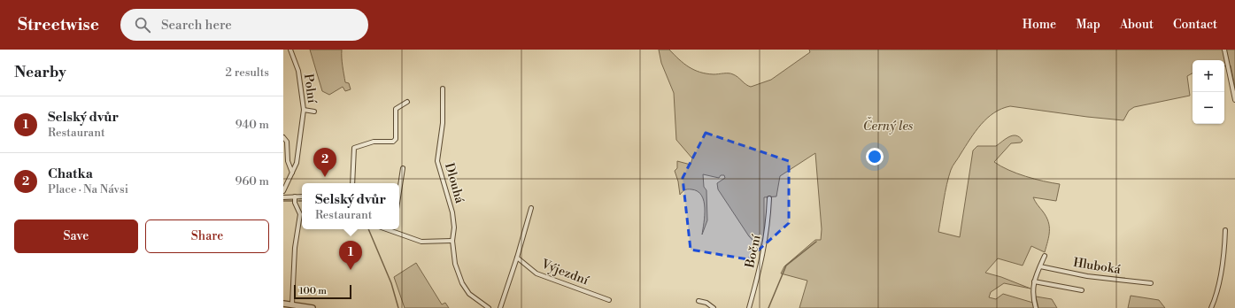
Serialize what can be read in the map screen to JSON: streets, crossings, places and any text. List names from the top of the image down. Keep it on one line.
{"streets":{"street":["Polní","Dlouhá","Boční","Hluboká","Výjezdní"]},"parks":["Černý les"],"scale_bar":"100 m","page":{"header":"Streetwise","search":"Search here","nav":["Home","Map","About","Contact"],"heading":["Nearby","2 results"],"map_buttons":["+","−"],"list":[{"mark":"1","name":"Selský dvůr","note":"Restaurant","value":"940 m"},{"mark":"2","name":"Chatka","note":"Place · Na Návsi","value":"960 m"}],"pins":["2","1"],"popup":["Selský dvůr","Restaurant"],"buttons":["Save","Share"],"scale":"100 m"}}
